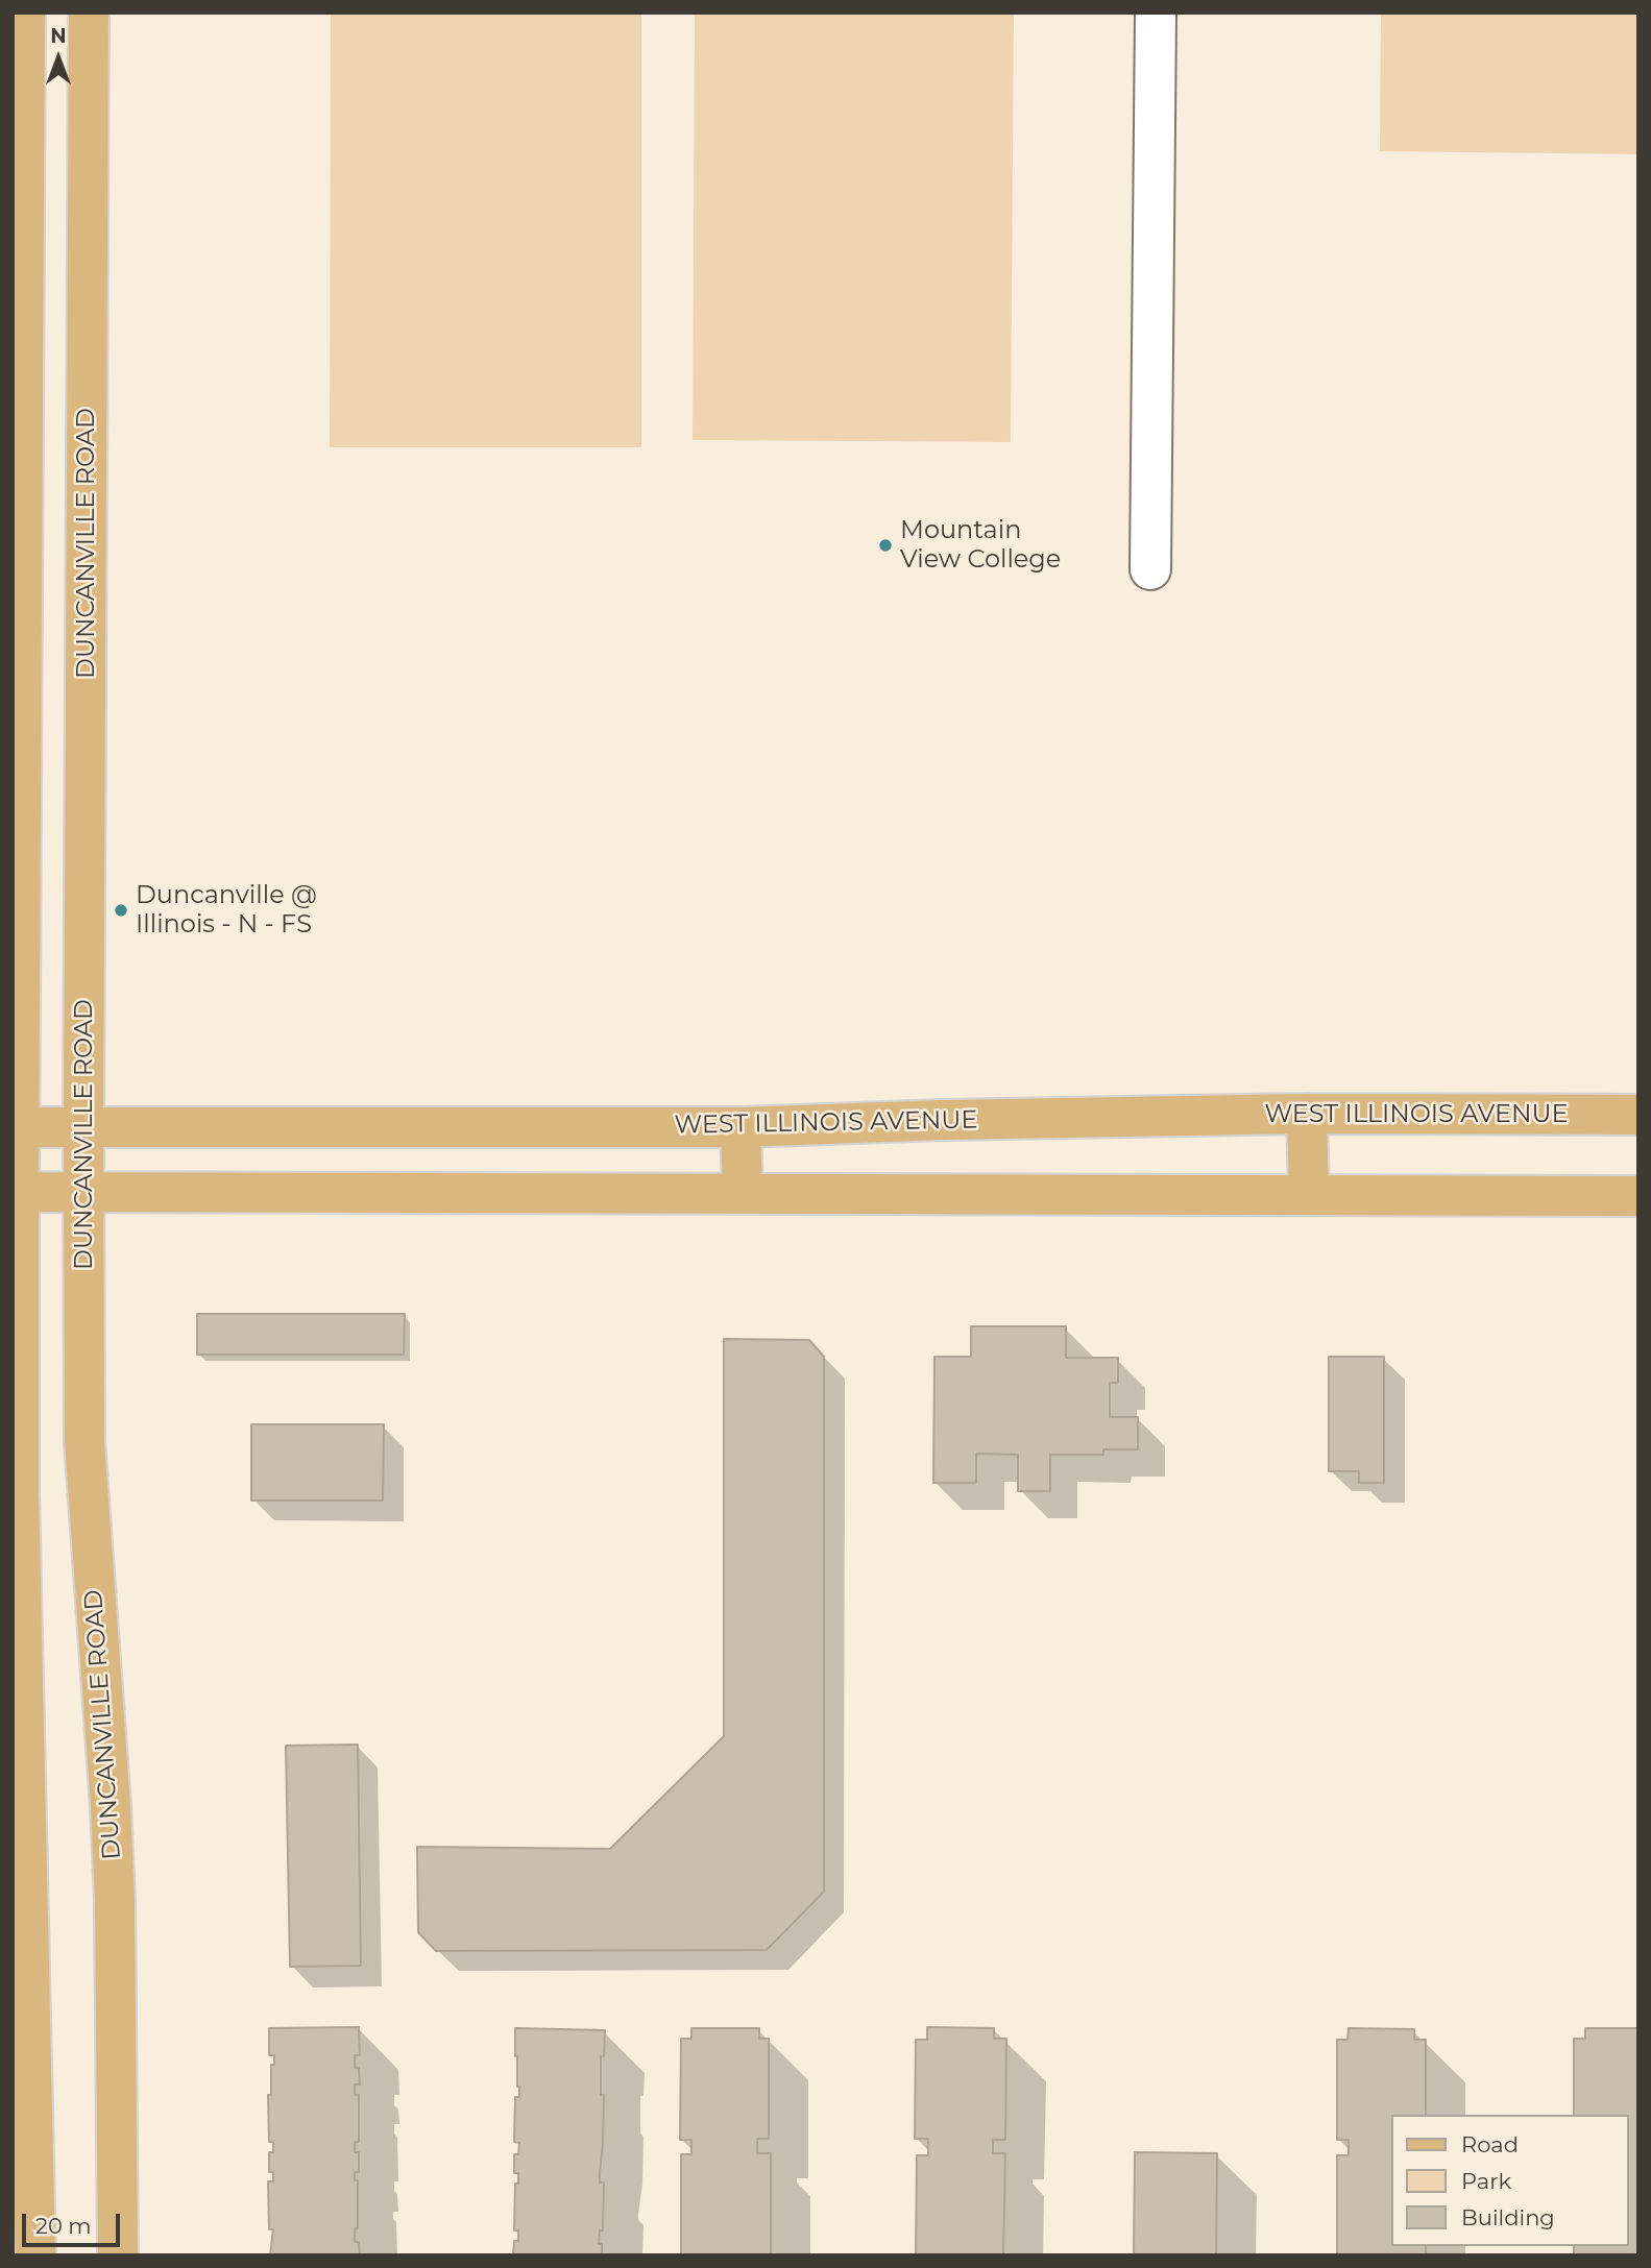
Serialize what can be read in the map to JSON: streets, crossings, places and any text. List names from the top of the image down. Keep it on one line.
{"streets":{"main road":["DUNCANVILLE ROAD","WEST ILLINOIS AVENUE"]},"crossings":[["DUNCANVILLE ROAD","WEST ILLINOIS AVENUE"]],"places":["Mountain View College","Duncanville @ Illinois - N - FS"],"legend":["Road","Park","Building"],"scale_bar":"20 m","north":"top"}
